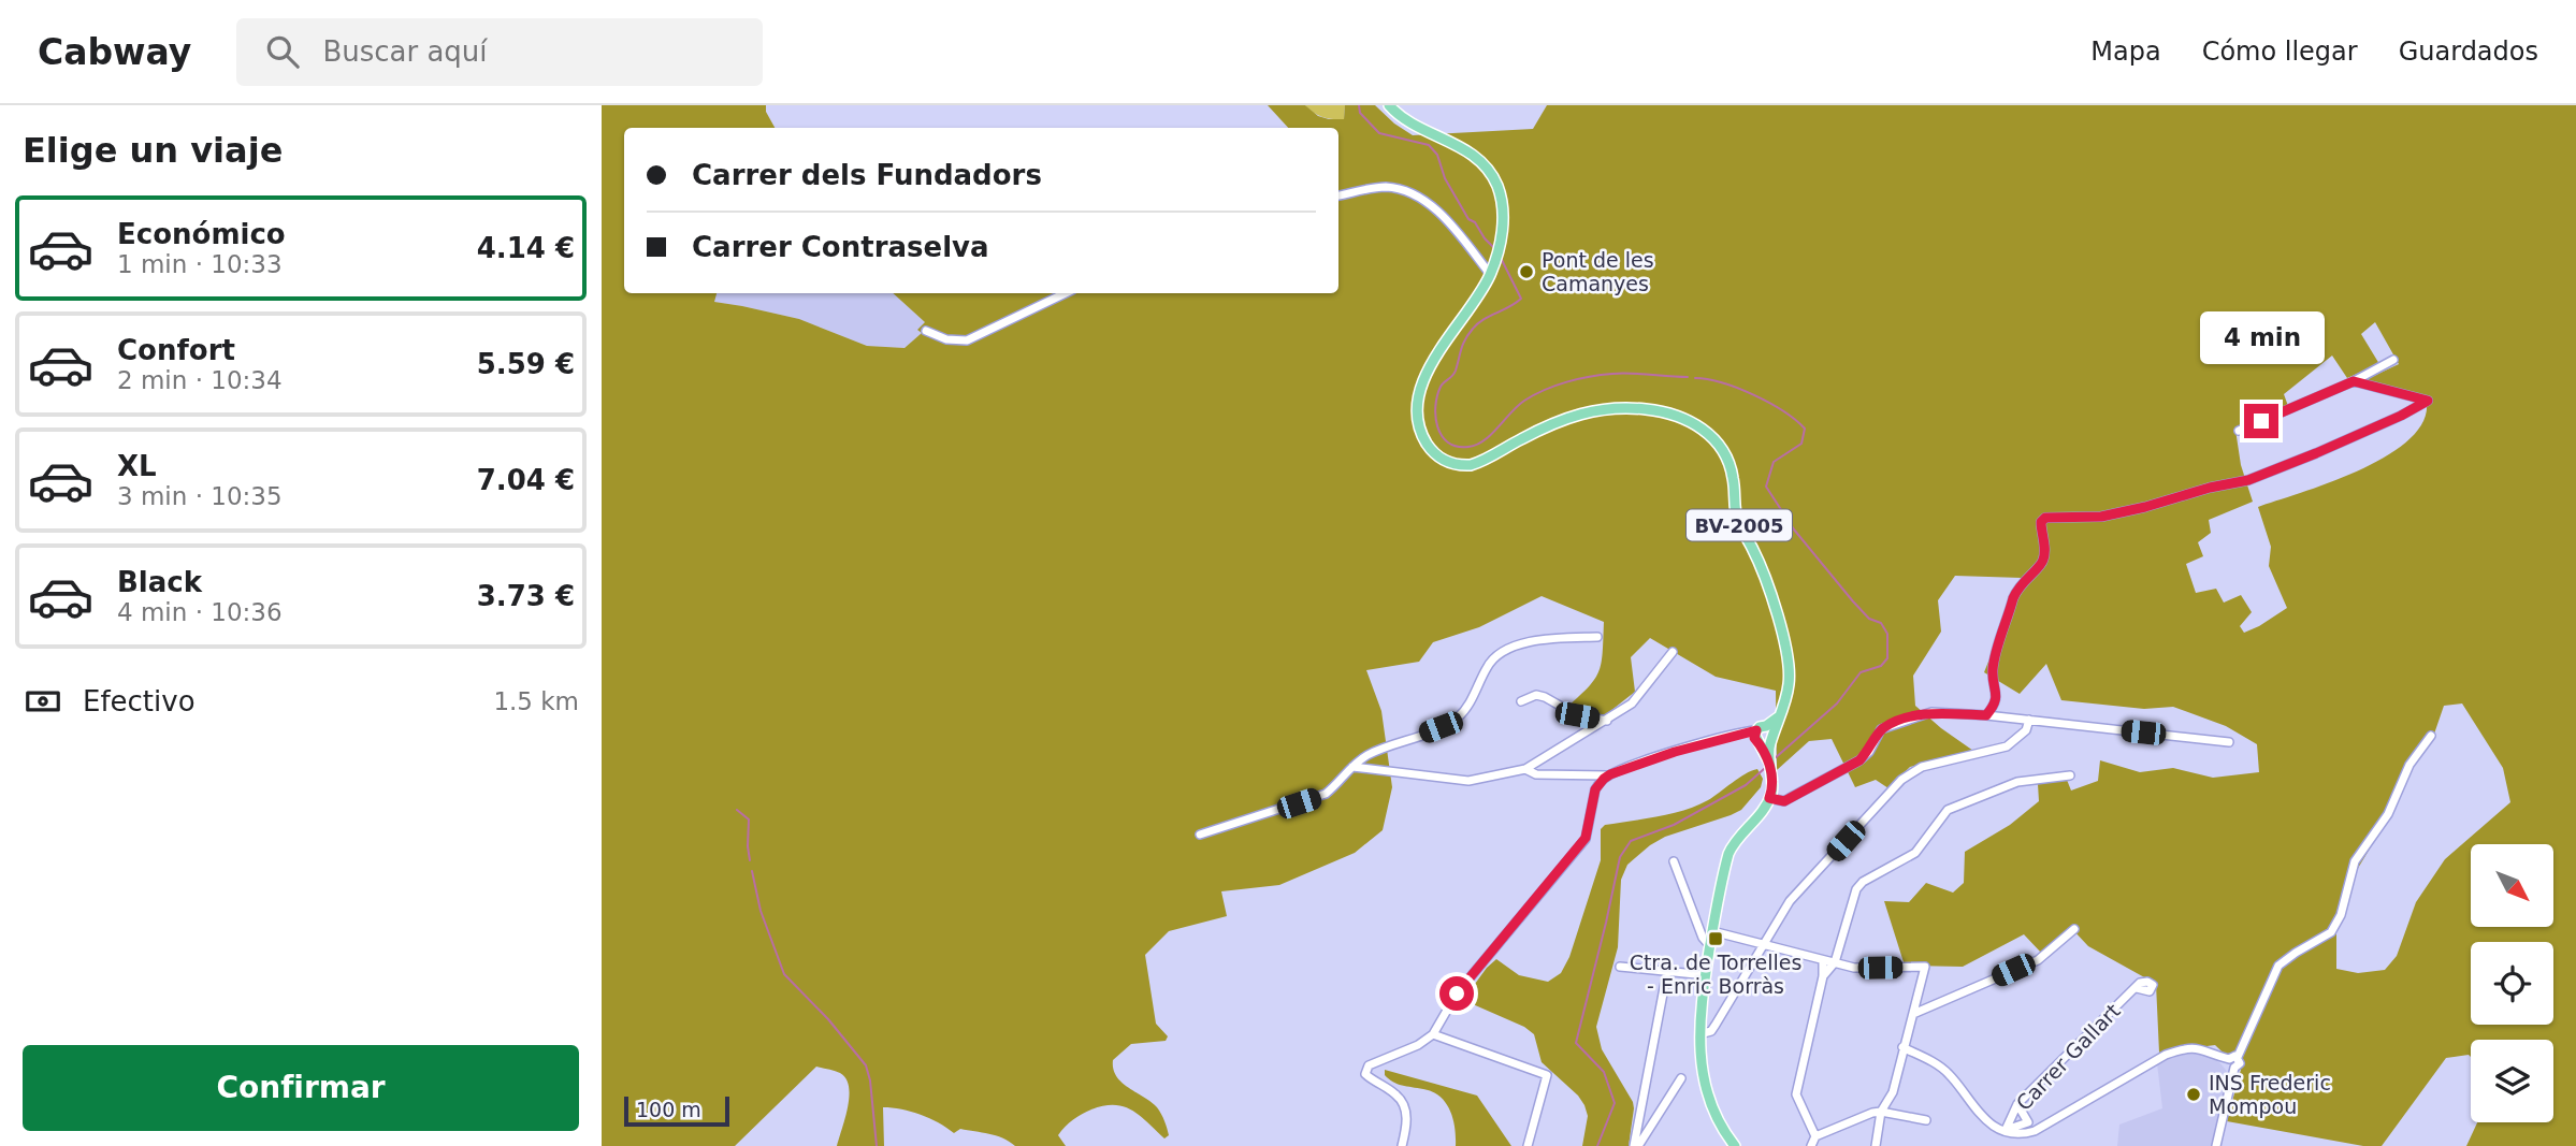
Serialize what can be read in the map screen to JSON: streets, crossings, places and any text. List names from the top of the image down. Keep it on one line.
{"streets":{"main road":["BV-2005"],"street":["Carrer Gallart"]},"places":{"other":["Pont de les Camanyes","INS Frederic Mompou"],"transit":["Ctra. de Torrelles - Enric Borràs"]},"scale_bar":"100 m","north":"bottom right","page":{"header":"Cabway","search":"Buscar aquí","nav":["Mapa","Cómo llegar","Guardados"],"heading":"Elige un viaje","banner":["Carrer dels Fundadors","Carrer Contraselva"],"list":[{"name":"Económico","note":"1 min · 10:33","value":"4.14 €"},{"name":"Confort","note":"2 min · 10:34","value":"5.59 €"},{"name":"XL","note":"3 min · 10:35","value":"7.04 €"},{"name":"Black","note":"4 min · 10:36","value":"3.73 €"}],"bubble":"4 min","pay":["Efectivo","1.5 km"],"buttons":"Confirmar","scale":"100 m"}}
